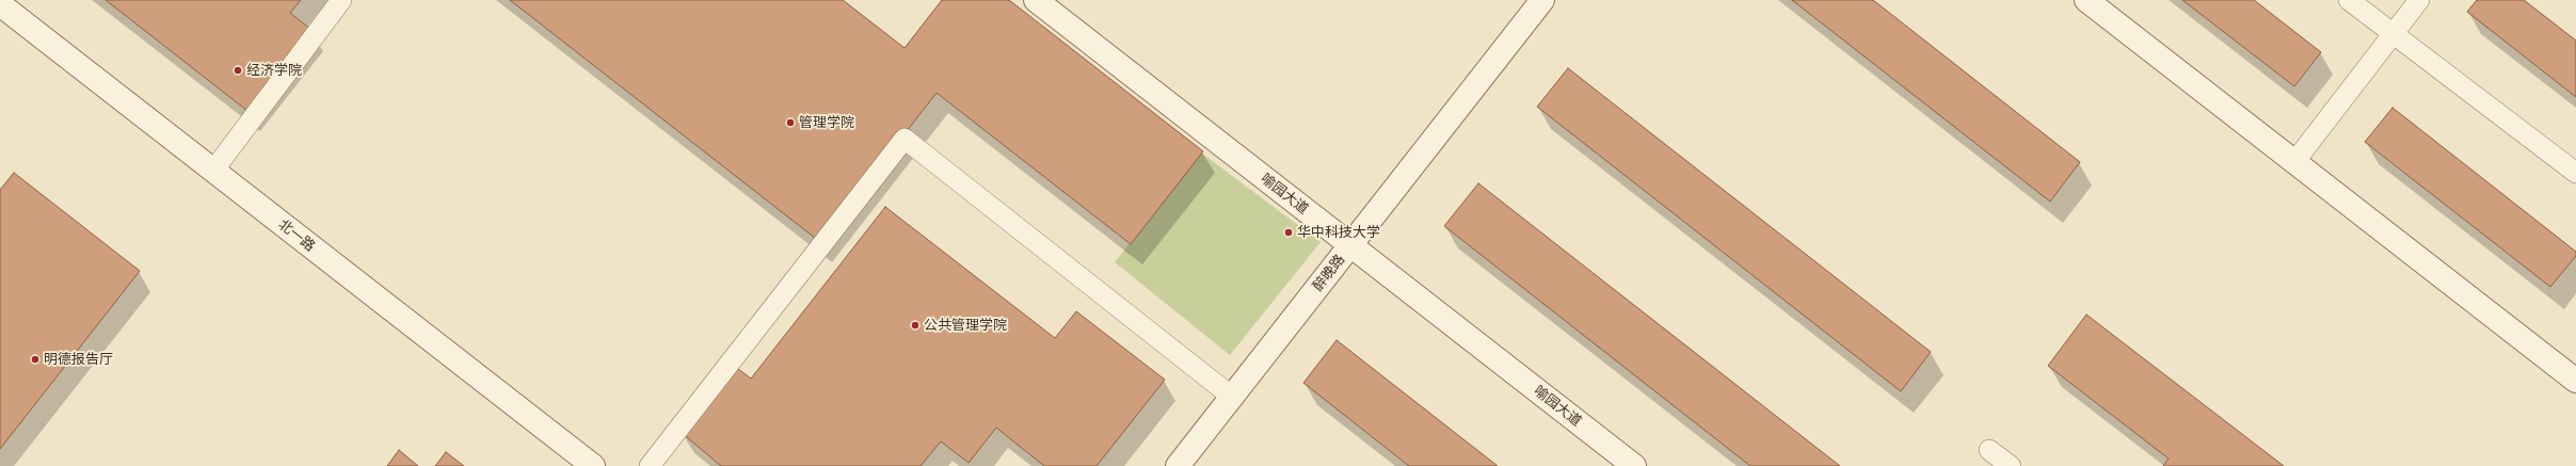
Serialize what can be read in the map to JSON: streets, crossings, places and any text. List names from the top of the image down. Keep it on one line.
{"streets":{"street":["喻园大道","北一路","醉晚路"]},"crossings":[["喻园大道","醉晚路"]],"places":["经济学院","管理学院","华中科技大学","公共管理学院","明德报告厅"]}
